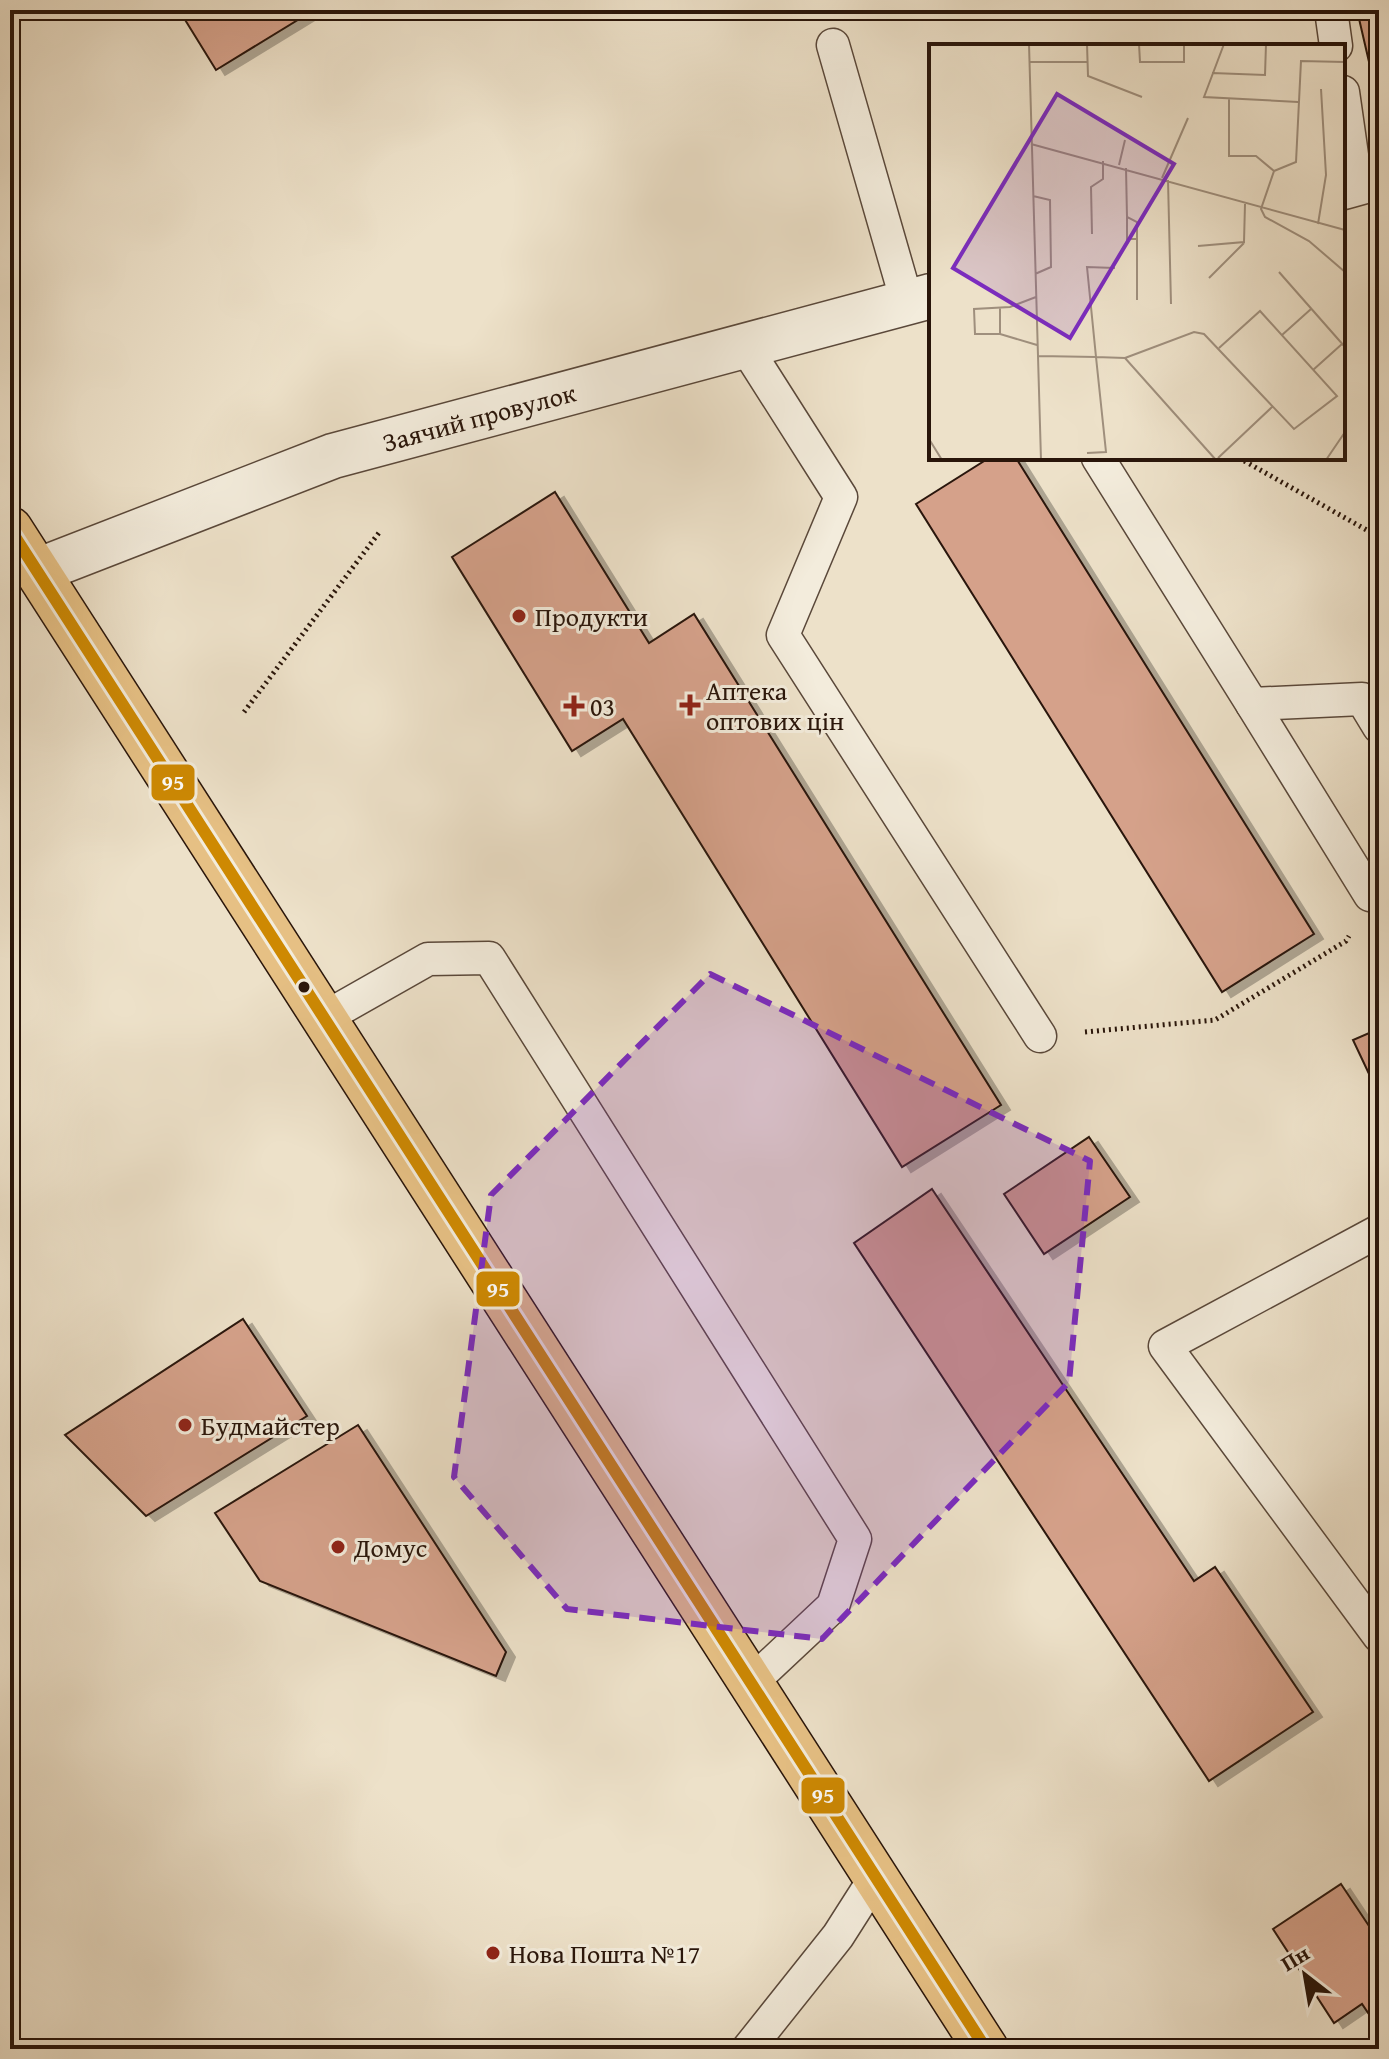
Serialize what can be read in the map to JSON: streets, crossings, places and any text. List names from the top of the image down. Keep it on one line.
{"streets":{"street":["Заячий провулок"]},"places":{"other":["Продукти","Будмайстер","Домус","Нова Пошта №17"],"health":["Аптека оптових цін","03"]},"lines":["transit line 95"],"north":"top left"}
